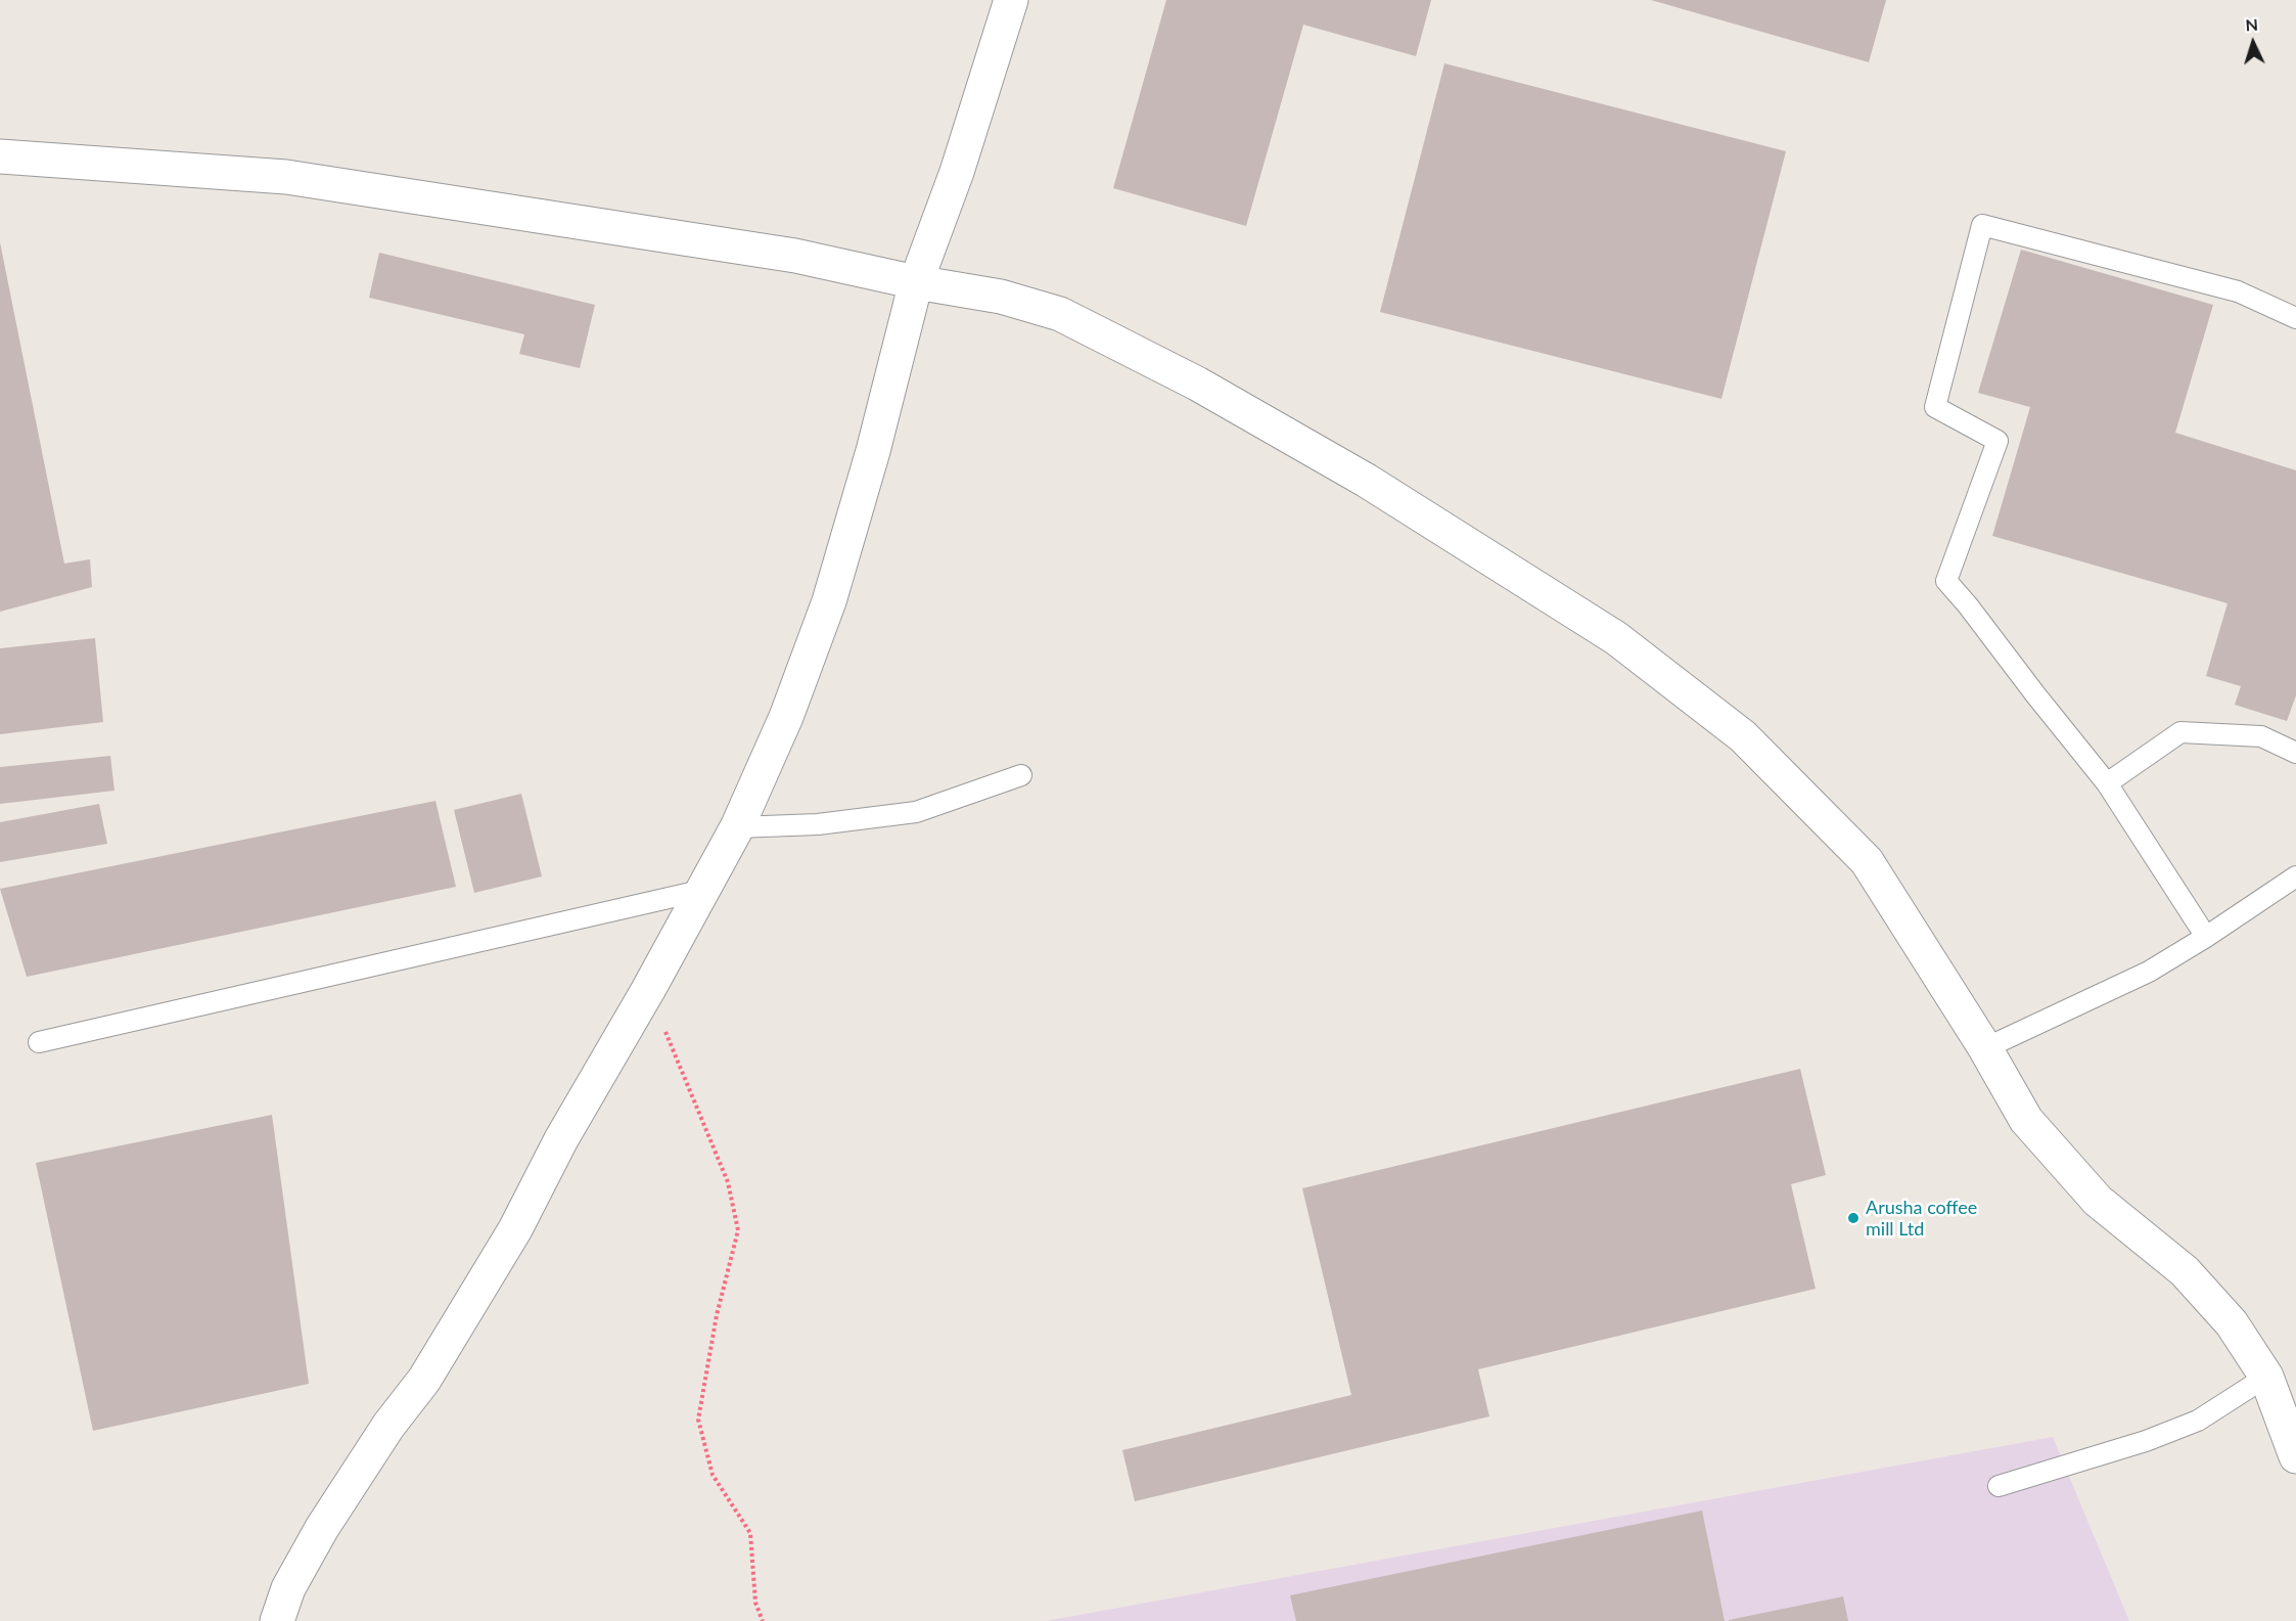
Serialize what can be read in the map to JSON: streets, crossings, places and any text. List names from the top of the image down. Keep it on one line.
{"places":["Arusha coffee mill Ltd"],"north":"top"}
